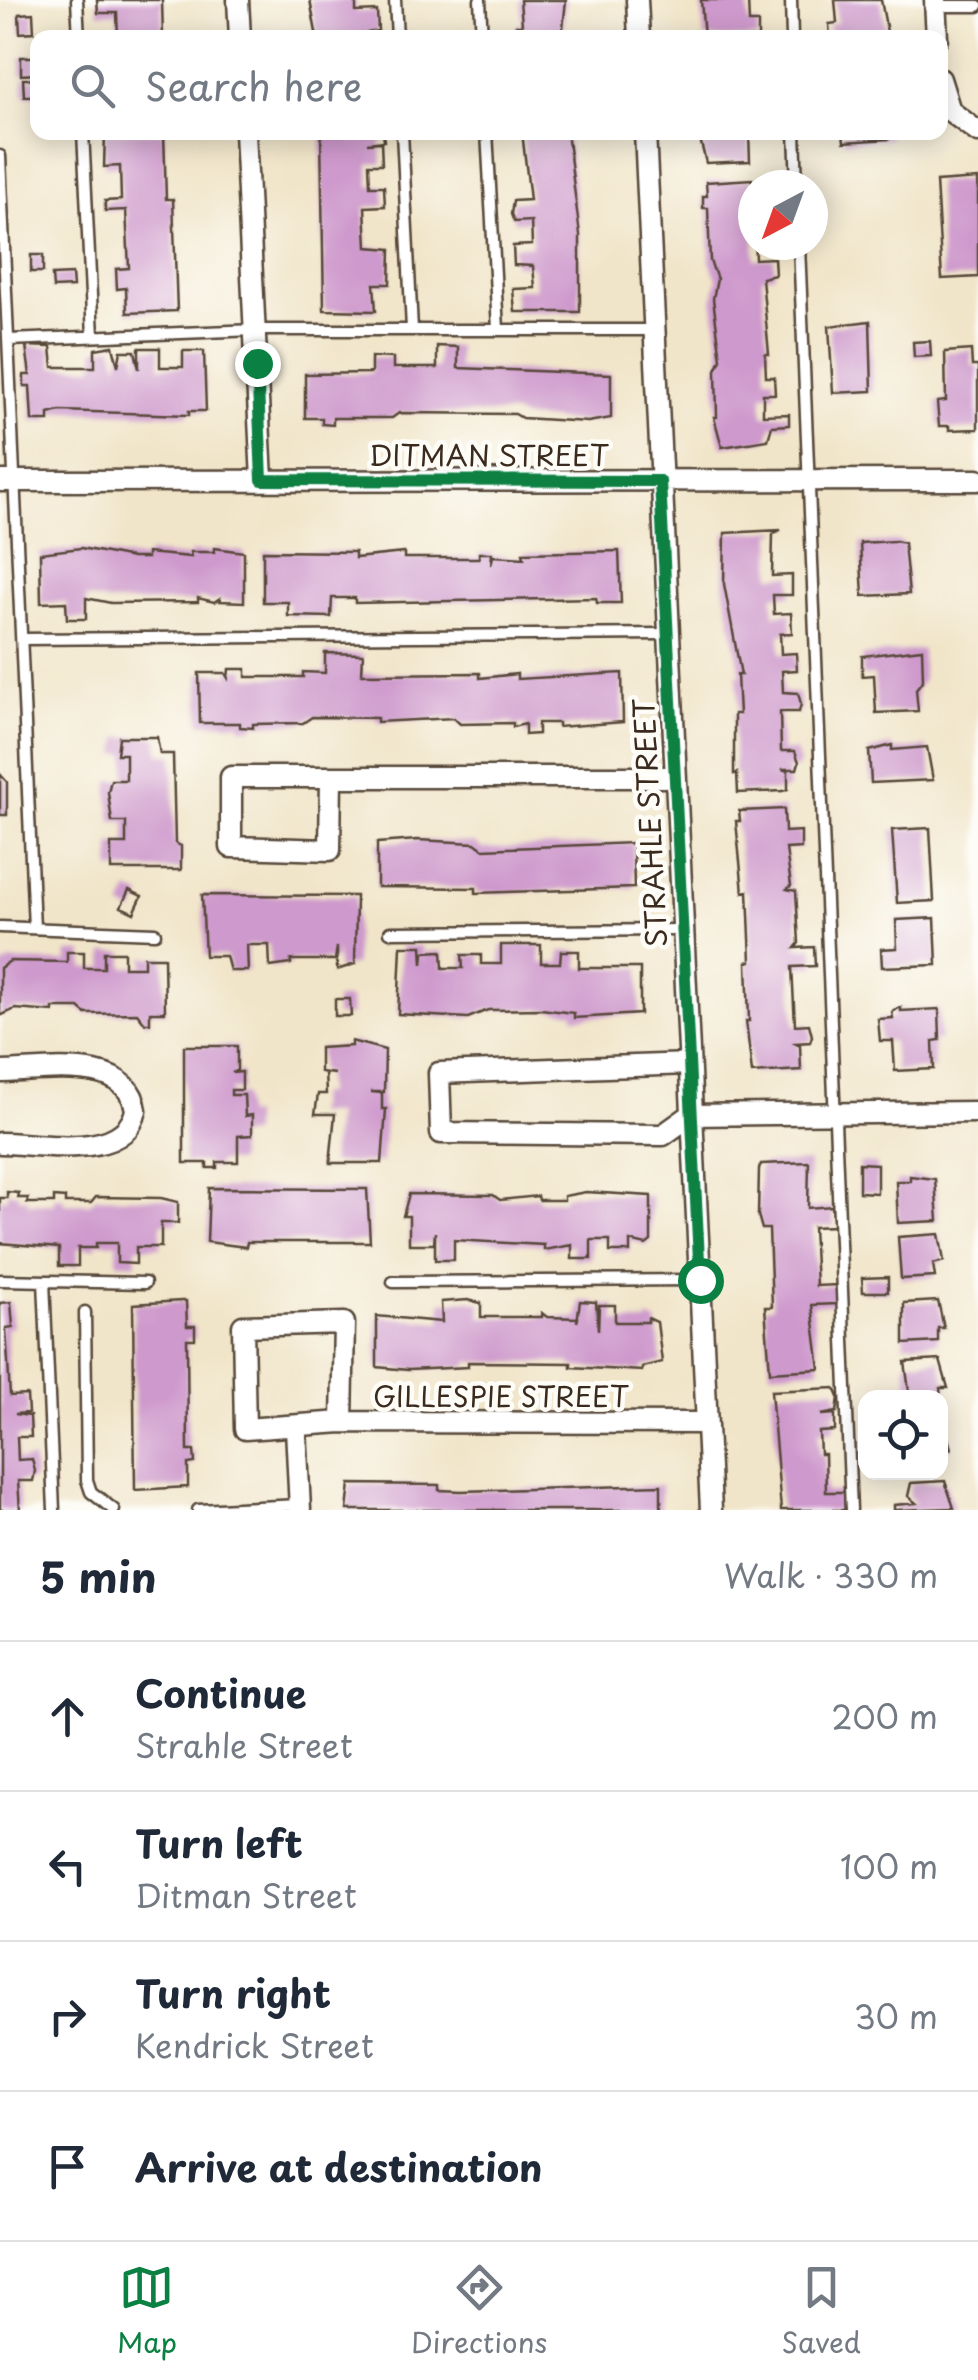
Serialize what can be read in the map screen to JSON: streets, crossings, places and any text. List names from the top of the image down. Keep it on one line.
{"streets":{"street":["DITMAN STREET","STRAHLE STREET","GILLESPIE STREET"]},"crossings":[["DITMAN STREET","STRAHLE STREET"],["STRAHLE STREET","GILLESPIE STREET"]],"north":"bottom left","page":{"search":"Search here","heading":["5 min","Walk · 330 m"],"list":[["Continue","Strahle Street","200 m"],["Turn left","Ditman Street","100 m"],["Turn right","Kendrick Street","30 m"],"Arrive at destination"],"nav":["Map","Directions","Saved"]}}
